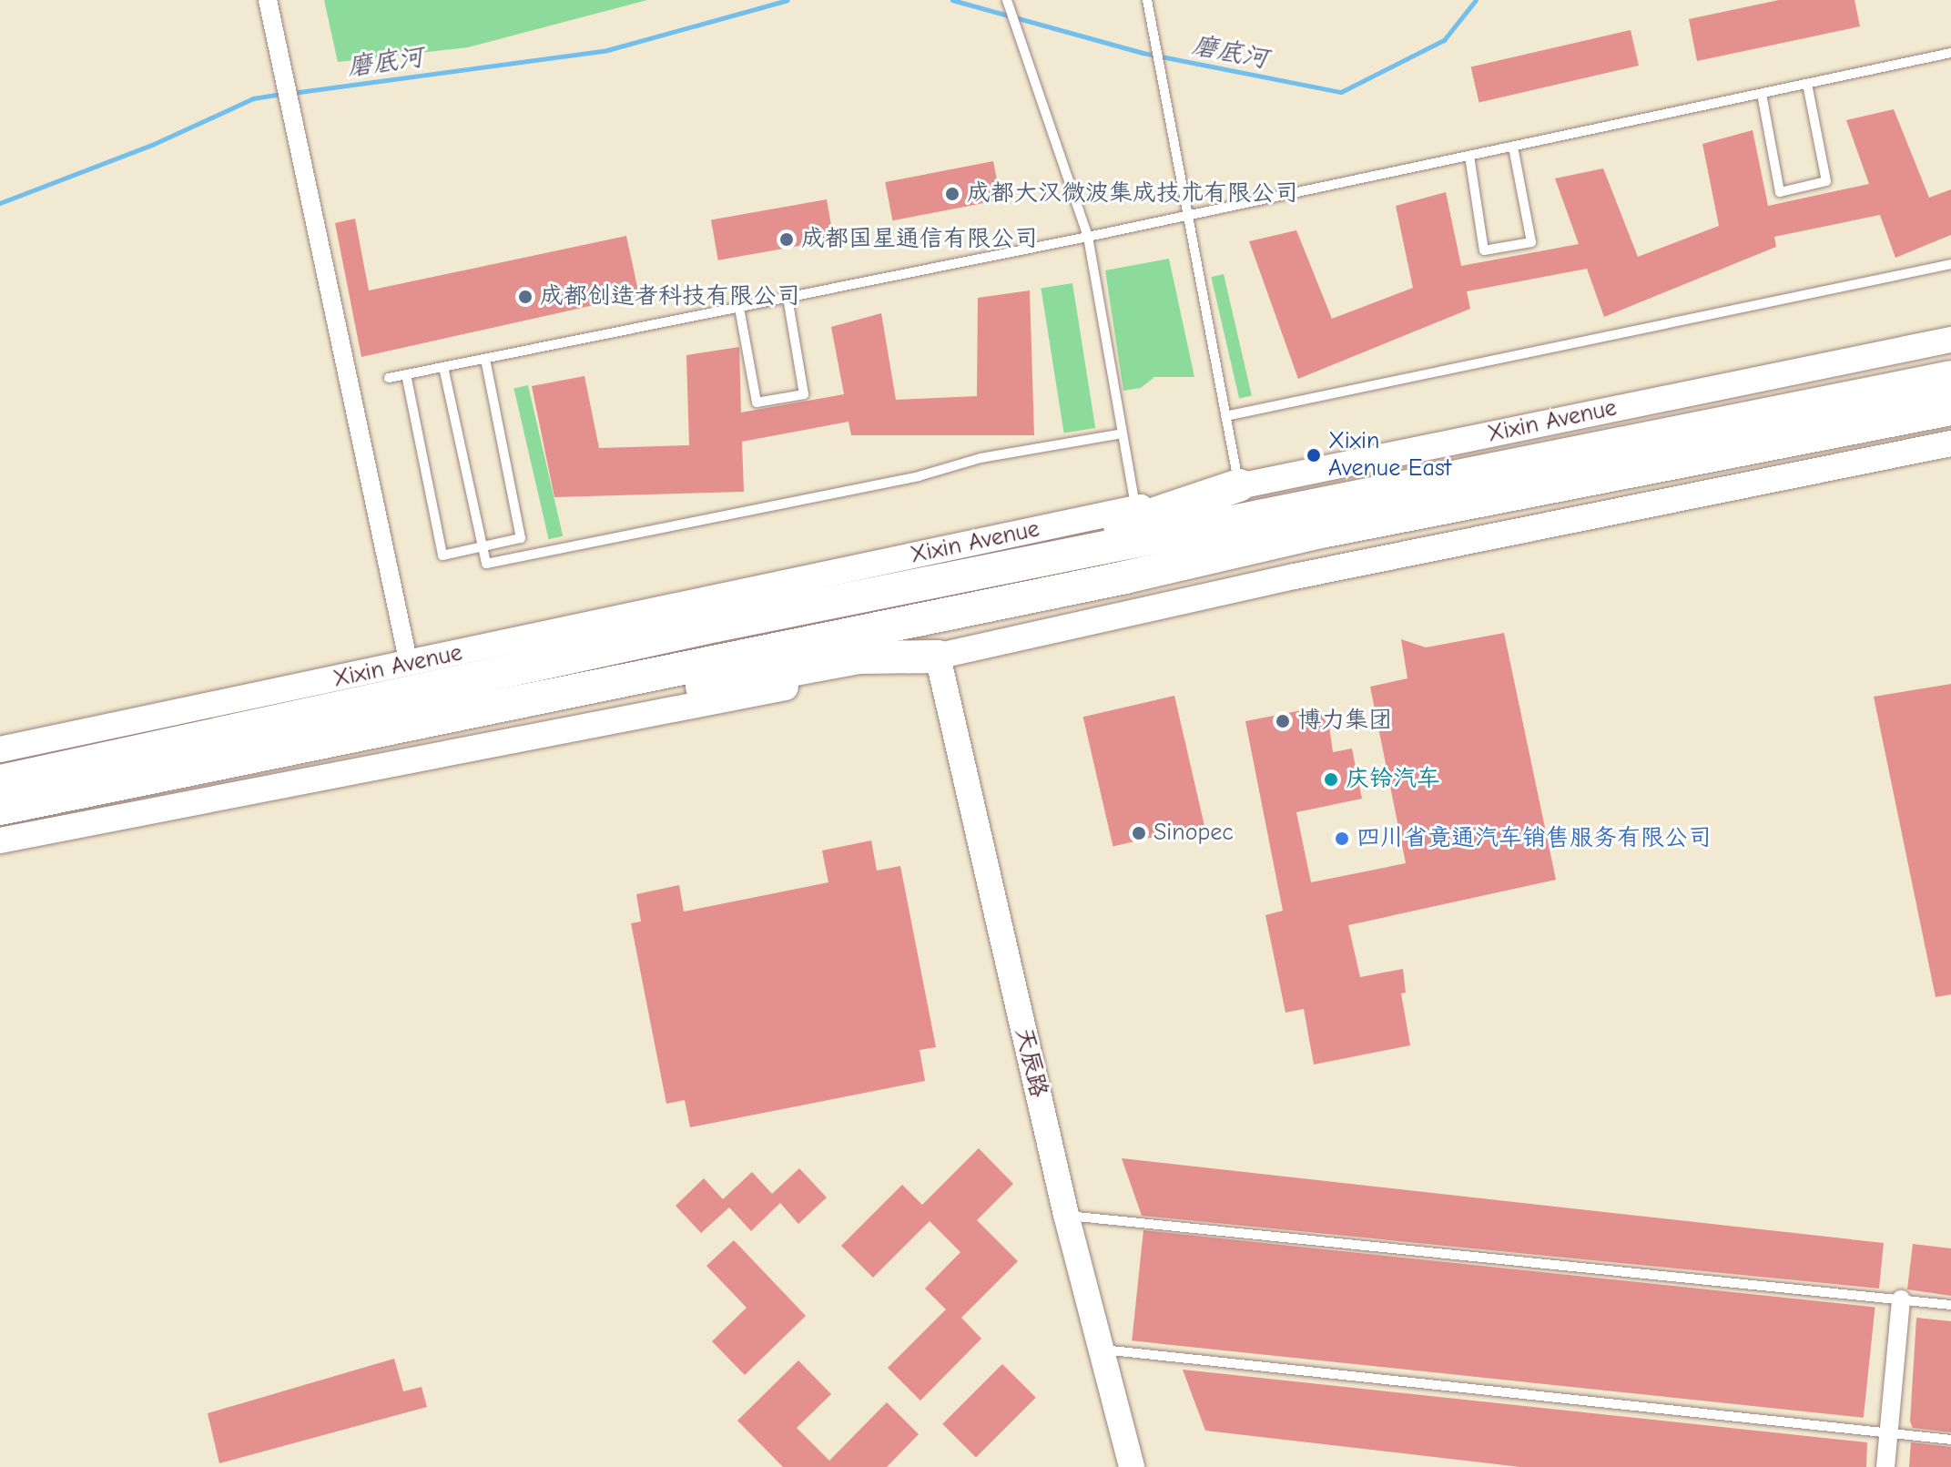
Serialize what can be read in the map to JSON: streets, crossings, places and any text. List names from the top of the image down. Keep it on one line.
{"streets":{"highway":["Xixin Avenue"],"main road":["天辰路"]},"water":["磨底河"],"places":["成都大汉微波集成技术有限公司","成都国星通信有限公司","成都创造者科技有限公司","Xixin Avenue East","博力集团","庆铃汽车","Sinopec","四川省竟通汽车销售服务有限公司"]}
